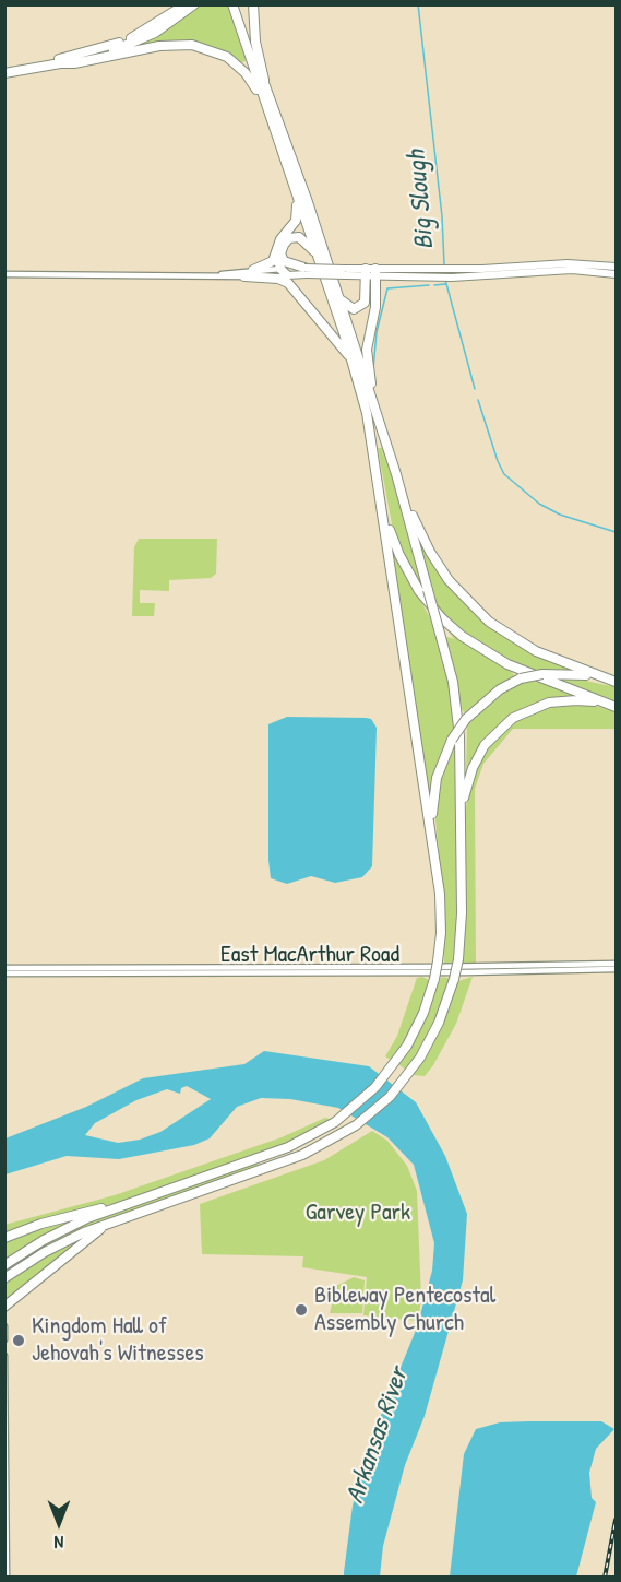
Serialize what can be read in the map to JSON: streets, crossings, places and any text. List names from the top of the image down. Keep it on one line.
{"streets":{"street":["East MacArthur Road"]},"water":["Big Slough","Arkansas River"],"parks":["Garvey Park"],"places":["Bibleway Pentecostal Assembly Church","Kingdom Hall of Jehovah's Witnesses"],"north":"bottom"}
